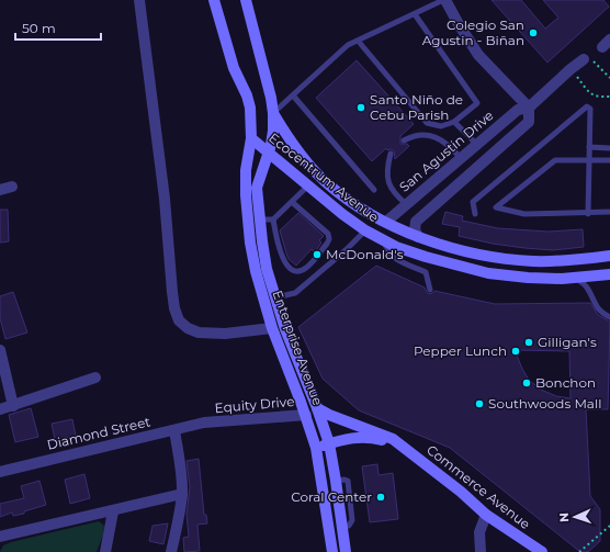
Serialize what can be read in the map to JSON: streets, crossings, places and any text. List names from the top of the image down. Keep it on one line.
{"streets":{"street":["San Agustin Drive","Ecocentrum Avenue","Enterprise Avenue","Equity Drive","Diamond Street","Commerce Avenue"]},"crossings":[["San Agustin Drive","Ecocentrum Avenue"],["Ecocentrum Avenue","Enterprise Avenue"],["Enterprise Avenue","Equity Drive"],["Enterprise Avenue","Commerce Avenue"],["Equity Drive","Diamond Street"]],"places":["Colegio San Agustin - Biñan","Santo Niño de Cebu Parish","McDonald's","Gilligan's","Pepper Lunch","Bonchon","Southwoods Mall","Coral Center"],"scale_bar":"50 m","north":"left"}
